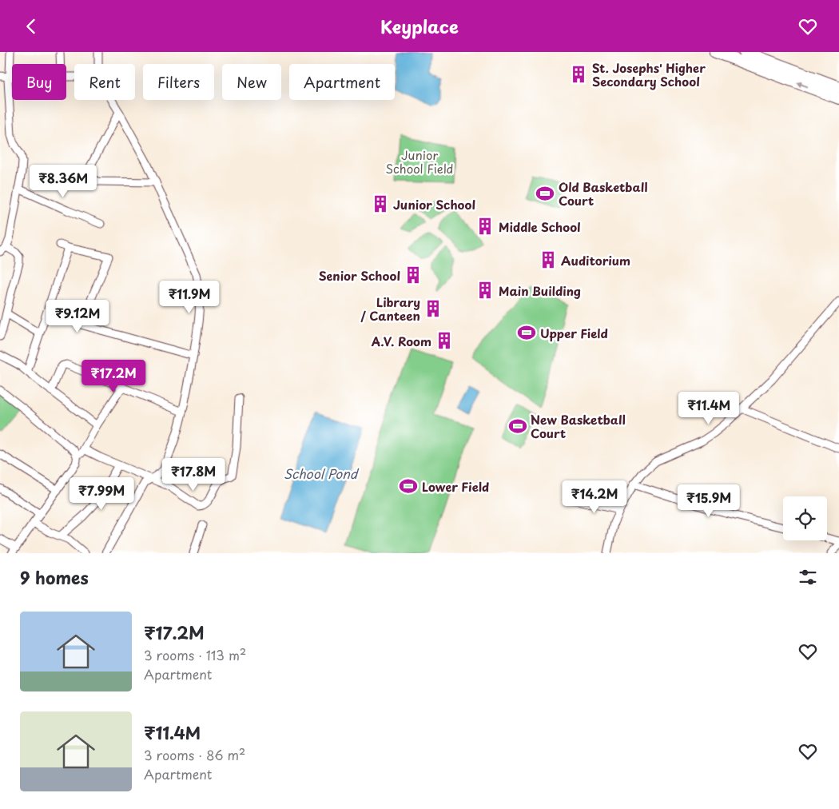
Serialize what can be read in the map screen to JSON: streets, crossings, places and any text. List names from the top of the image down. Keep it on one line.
{"water":["School Pond"],"parks":["Junior School Field"],"places":{"building":["St. Josephs' Higher Secondary School","Junior School","Middle School","Auditorium","Senior School","Main Building","Library / Canteen","A.V. Room"],"sports":["Old Basketball Court","Upper Field","New Basketball Court","Lower Field"]},"page":{"header":"Keyplace","chip":["Buy","Rent","Filters","New","Apartment"],"price":["₹8.36M","₹11.9M","₹9.12M","₹17.2M","₹11.4M","₹17.8M","₹7.99M","₹14.2M","₹15.9M"],"heading":"9 homes","list":[{"name":"₹17.2M","note":"3 rooms · 113 m² · Apartment"},{"name":"₹11.4M","note":"3 rooms · 86 m² · Apartment"}]}}
